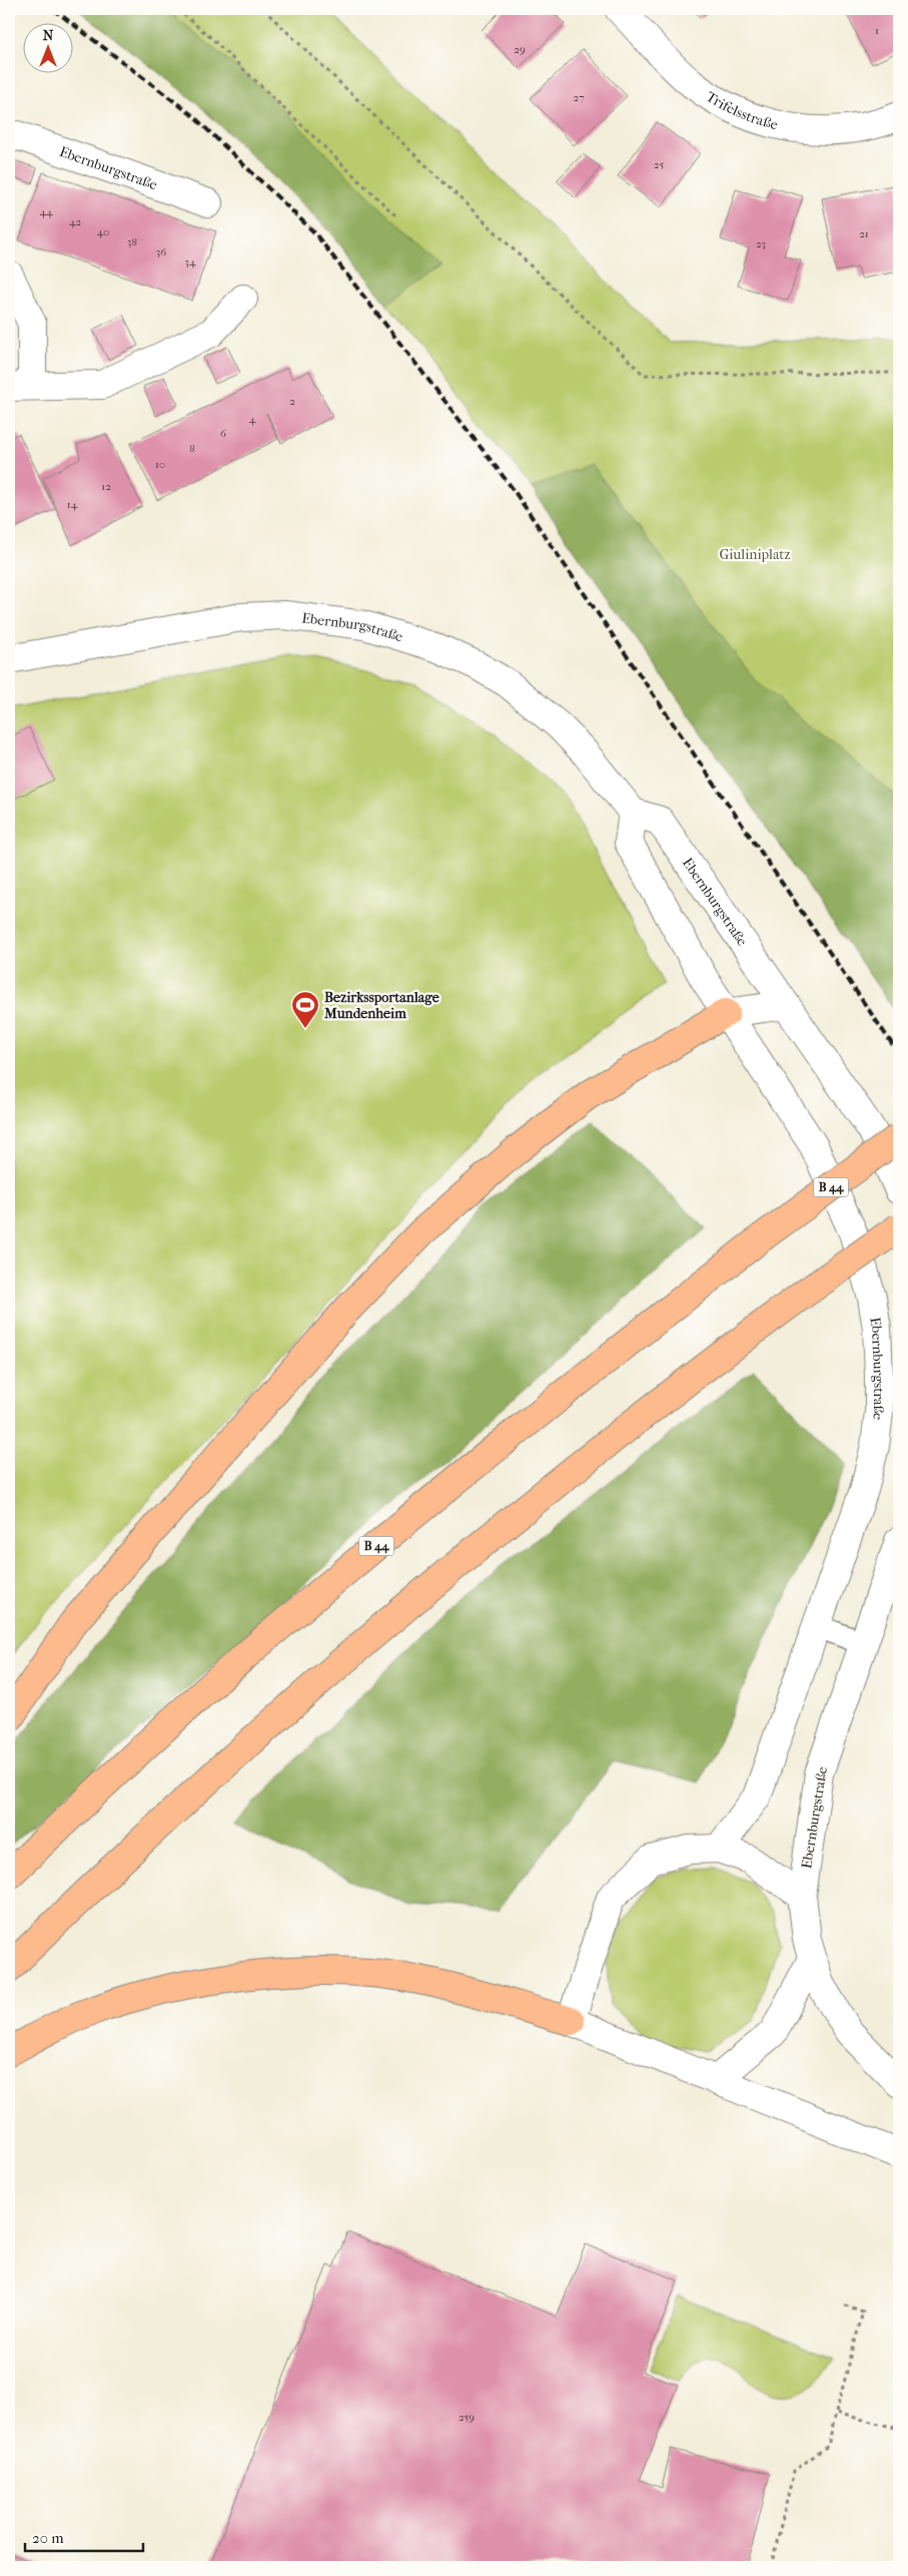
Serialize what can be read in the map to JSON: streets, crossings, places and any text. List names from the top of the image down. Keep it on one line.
{"streets":{"highway":["B 44"],"street":["Trifelsstraße","Ebernburgstraße"]},"parks":["Giuliniplatz"],"places":{"sports":["Bezirkssportanlage Mundenheim"]},"house_numbers":["1","29","27","25","44","42","40","21","38","23","36","34","2","4","6","8","10","12","14","259"],"scale_bar":"20 m","north":"top"}
